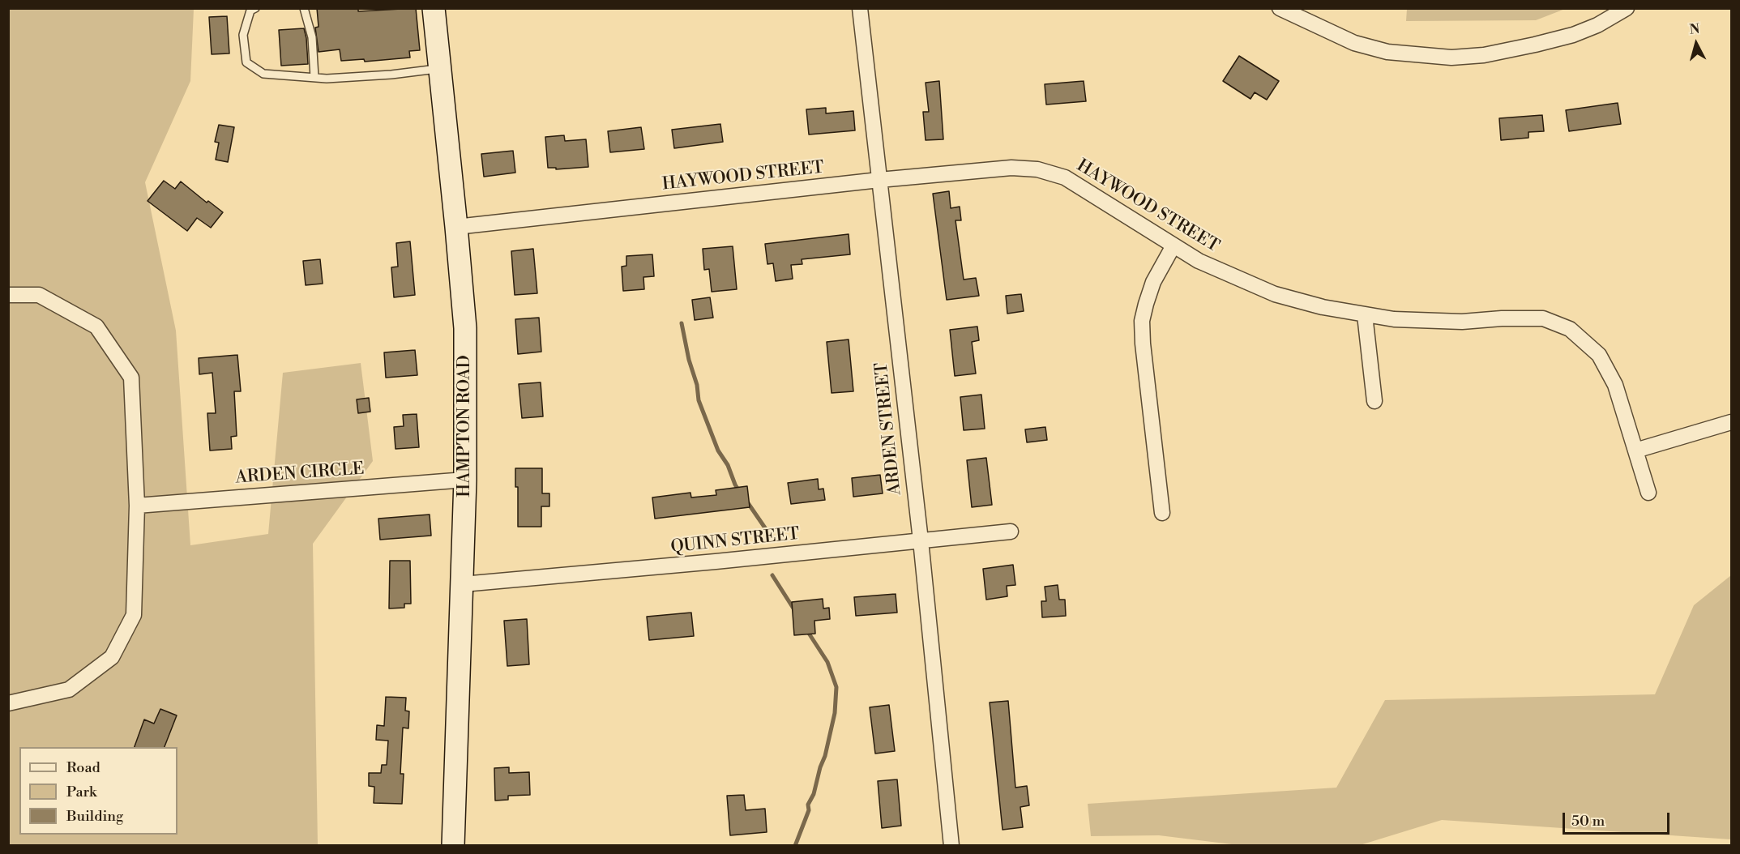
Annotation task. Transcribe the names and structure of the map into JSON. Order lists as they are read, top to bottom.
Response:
{
  "streets": {
    "main road": ["HAMPTON ROAD"],
    "street": [
      "HAYWOOD STREET",
      "ARDEN STREET",
      "ARDEN CIRCLE",
      "QUINN STREET"
    ]
  },
  "crossings": [
    ["HAYWOOD STREET", "HAMPTON ROAD"],
    ["HAYWOOD STREET", "ARDEN STREET"],
    ["HAMPTON ROAD", "ARDEN CIRCLE"],
    ["HAMPTON ROAD", "QUINN STREET"],
    ["ARDEN STREET", "QUINN STREET"]
  ],
  "legend": ["Road", "Park", "Building"],
  "scale_bar": "50 m",
  "north": "top"
}
